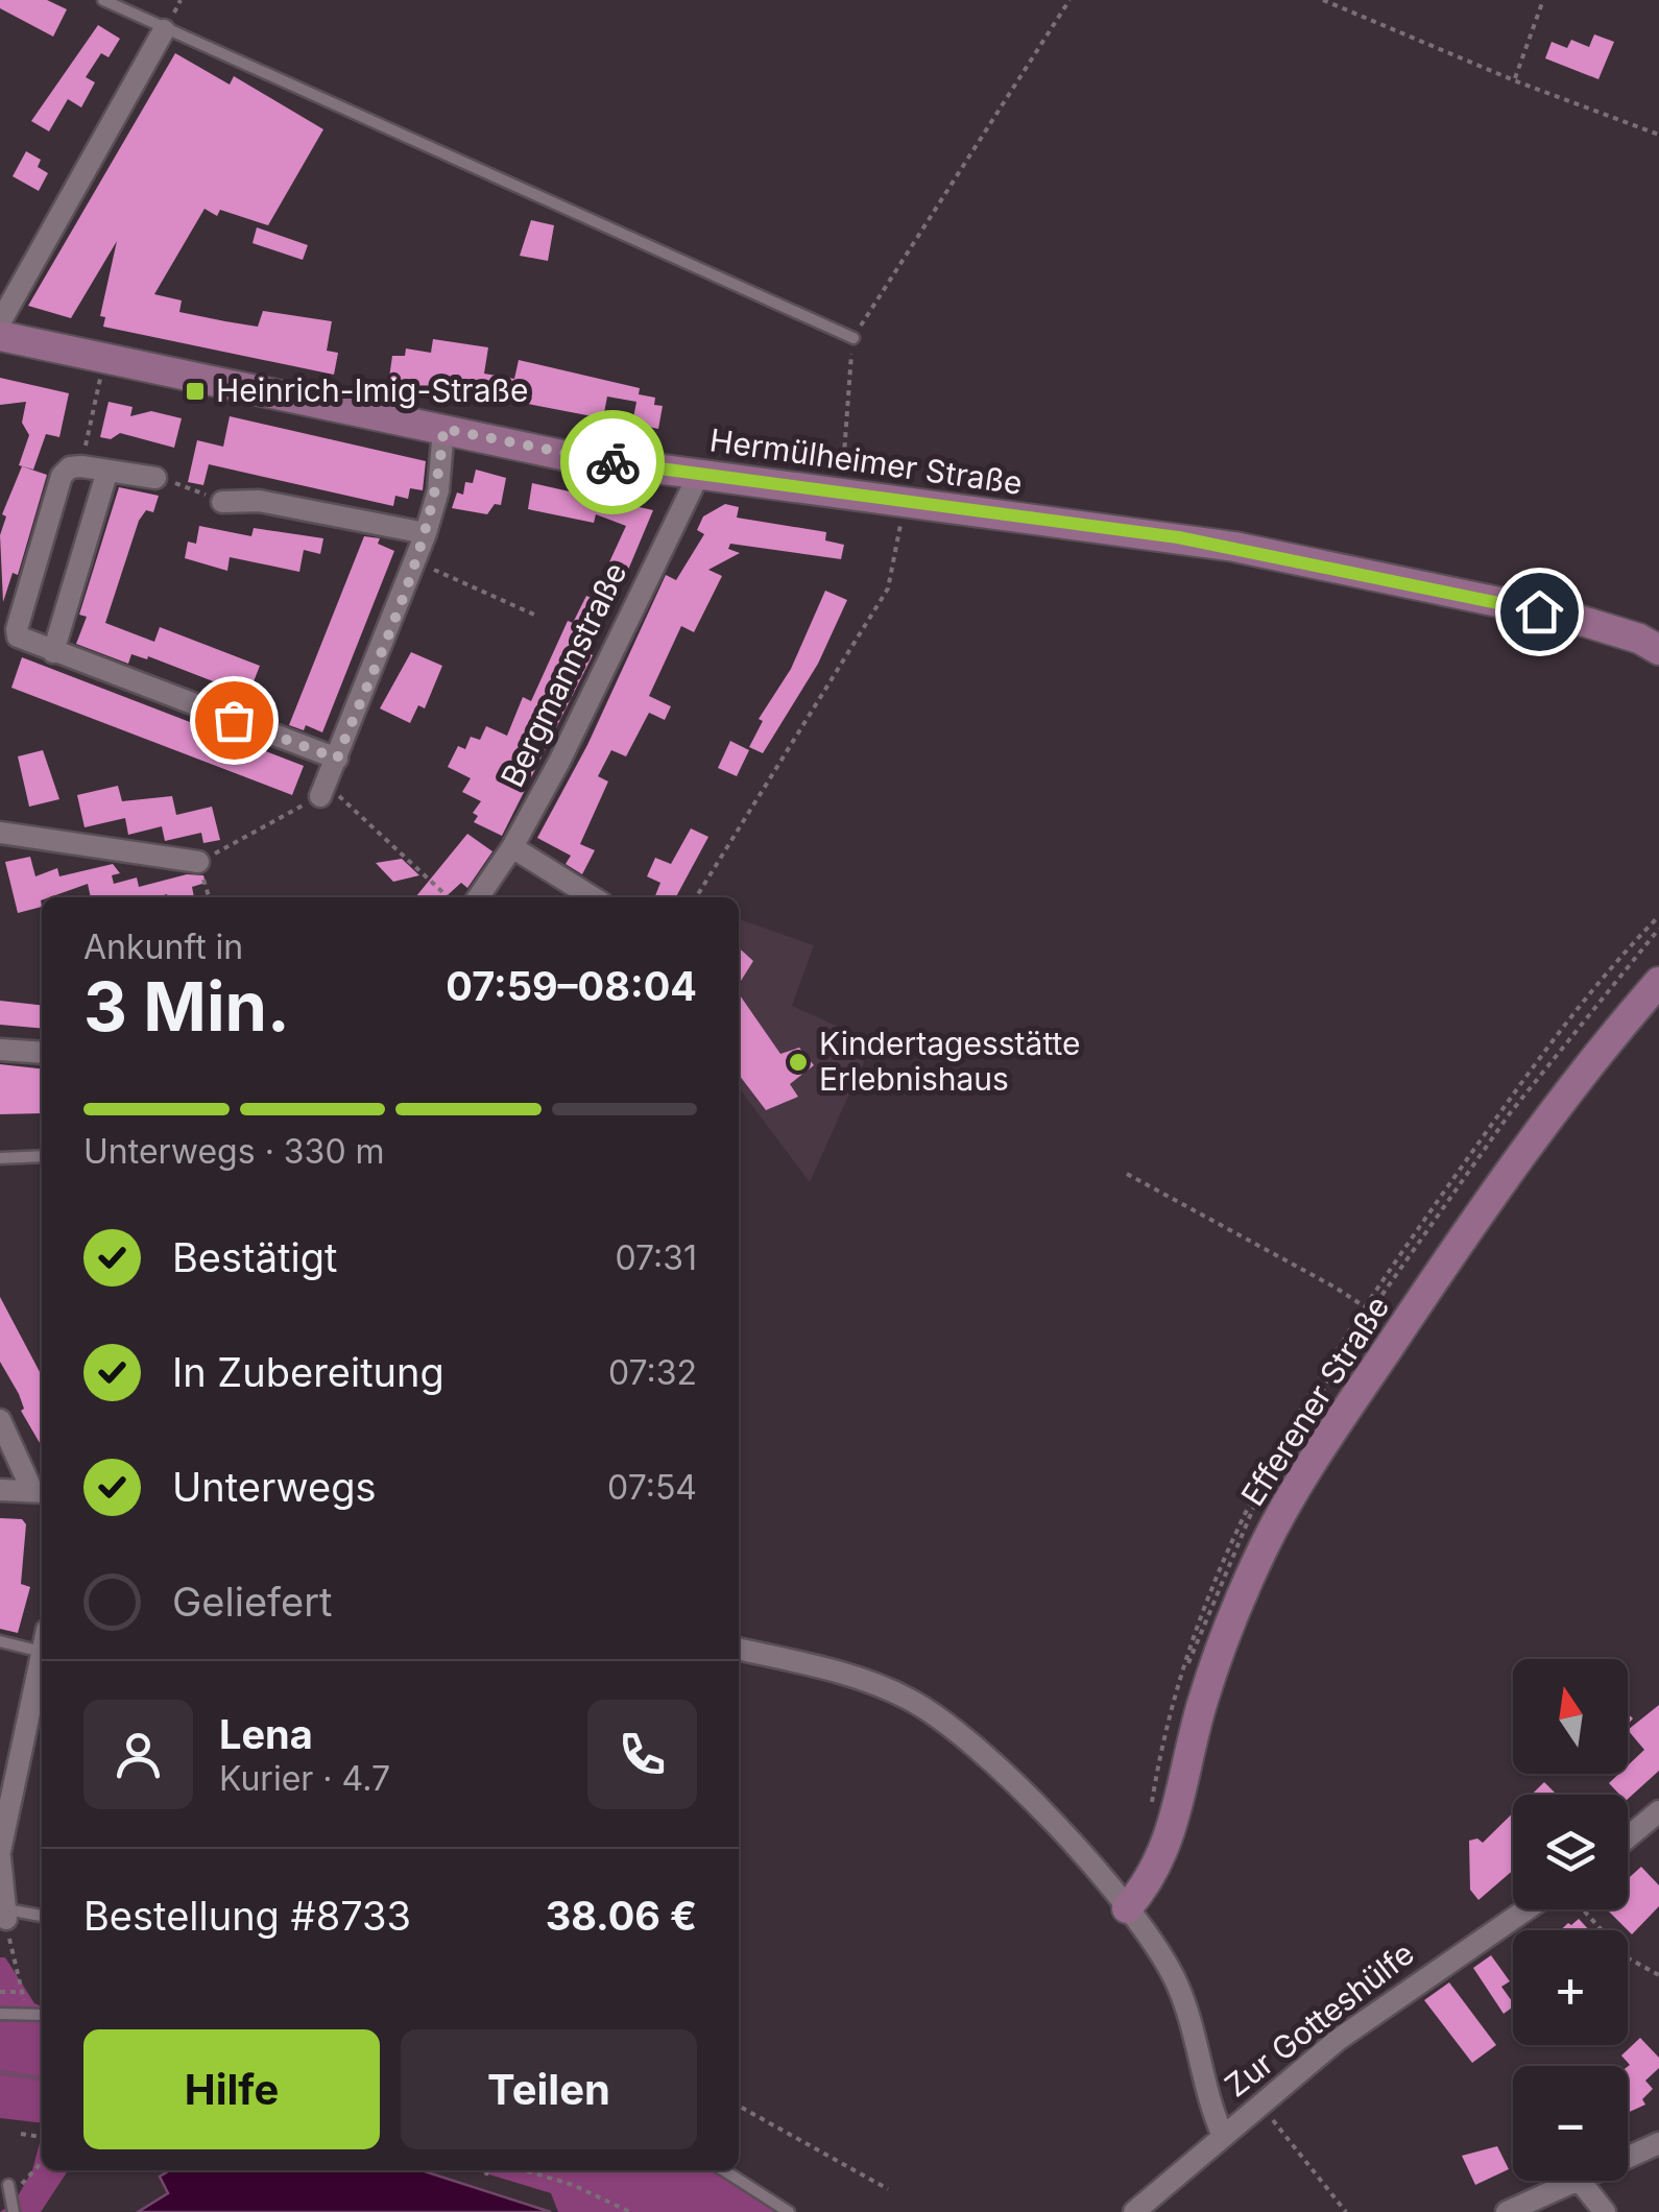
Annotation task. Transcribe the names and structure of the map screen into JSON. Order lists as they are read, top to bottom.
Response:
{
  "streets": {
    "street": [
      "Hermülheimer Straße",
      "Bergmannstraße",
      "Efferener Straße",
      "Zur Gotteshülfe"
    ]
  },
  "crossings": [
    ["Hermülheimer Straße", "Bergmannstraße"]
  ],
  "places": {
    "transit": ["Heinrich-Imig-Straße"],
    "other": ["Kindertagesstätte Erlebnishaus"]
  },
  "north": "top",
  "page": {
    "heading": ["3 Min.", "Ankunft in", "07:59–08:04"],
    "panel": [
      "Lena",
      "Kurier · 4.7",
      "Bestellung #8733",
      "38.06 €"
    ],
    "bar": "Unterwegs · 330 m",
    "list": [
      ["Bestätigt", "07:31"],
      ["In Zubereitung", "07:32"],
      ["Unterwegs", "07:54"],
      "Geliefert"
    ],
    "map_buttons": ["+", "−"],
    "buttons": ["Hilfe", "Teilen"]
  }
}
